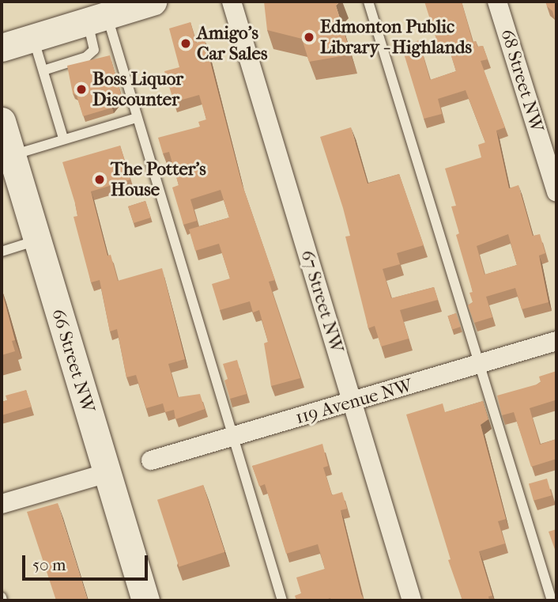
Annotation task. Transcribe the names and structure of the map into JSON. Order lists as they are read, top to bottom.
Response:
{
  "streets": {
    "main road": ["66 Street NW"],
    "street": ["68 Street NW", "67 Street NW", "119 Avenue NW"]
  },
  "crossings": [
    ["67 Street NW", "119 Avenue NW"]
  ],
  "places": [
    "Edmonton Public Library - Highlands",
    "Amigo's Car Sales",
    "Boss Liquor Discounter",
    "The Potter's House"
  ],
  "scale_bar": "50 m"
}
